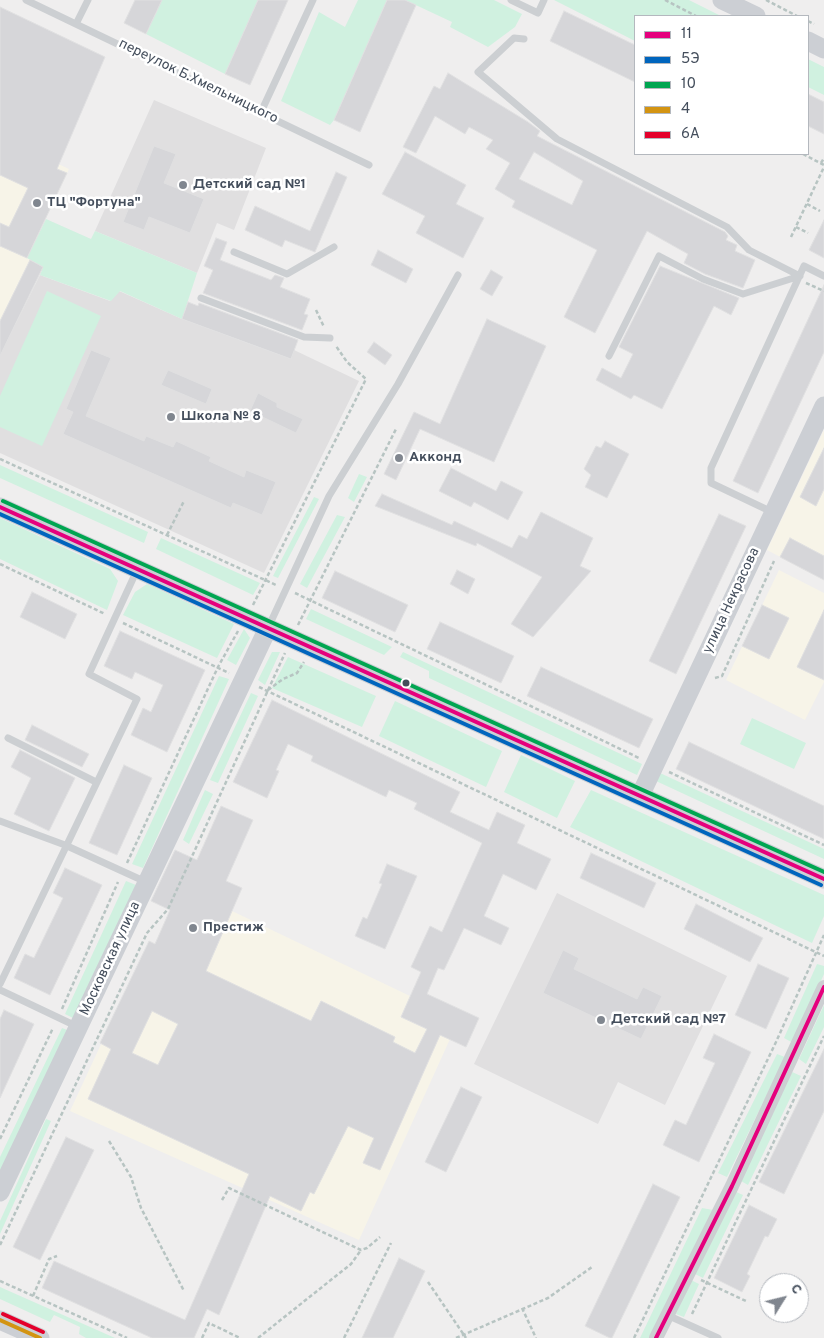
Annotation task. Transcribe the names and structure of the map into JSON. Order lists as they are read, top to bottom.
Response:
{
  "streets": {
    "street": ["улица Некрасова", "Московская улица"],
    "lane": ["переулок Б.Хмельницкого"]
  },
  "places": [
    "Детский сад №1",
    "ТЦ \"Фортуна\"",
    "Школа № 8",
    "Акконд",
    "Престиж",
    "Детский сад №7"
  ],
  "lines": [
    "transit line 10",
    "transit line 11",
    "transit line 5Э",
    "transit line 6А",
    "transit line 4"
  ],
  "legend": [
    "11",
    "5Э",
    "10",
    "4",
    "6А"
  ],
  "north": "top right"
}
